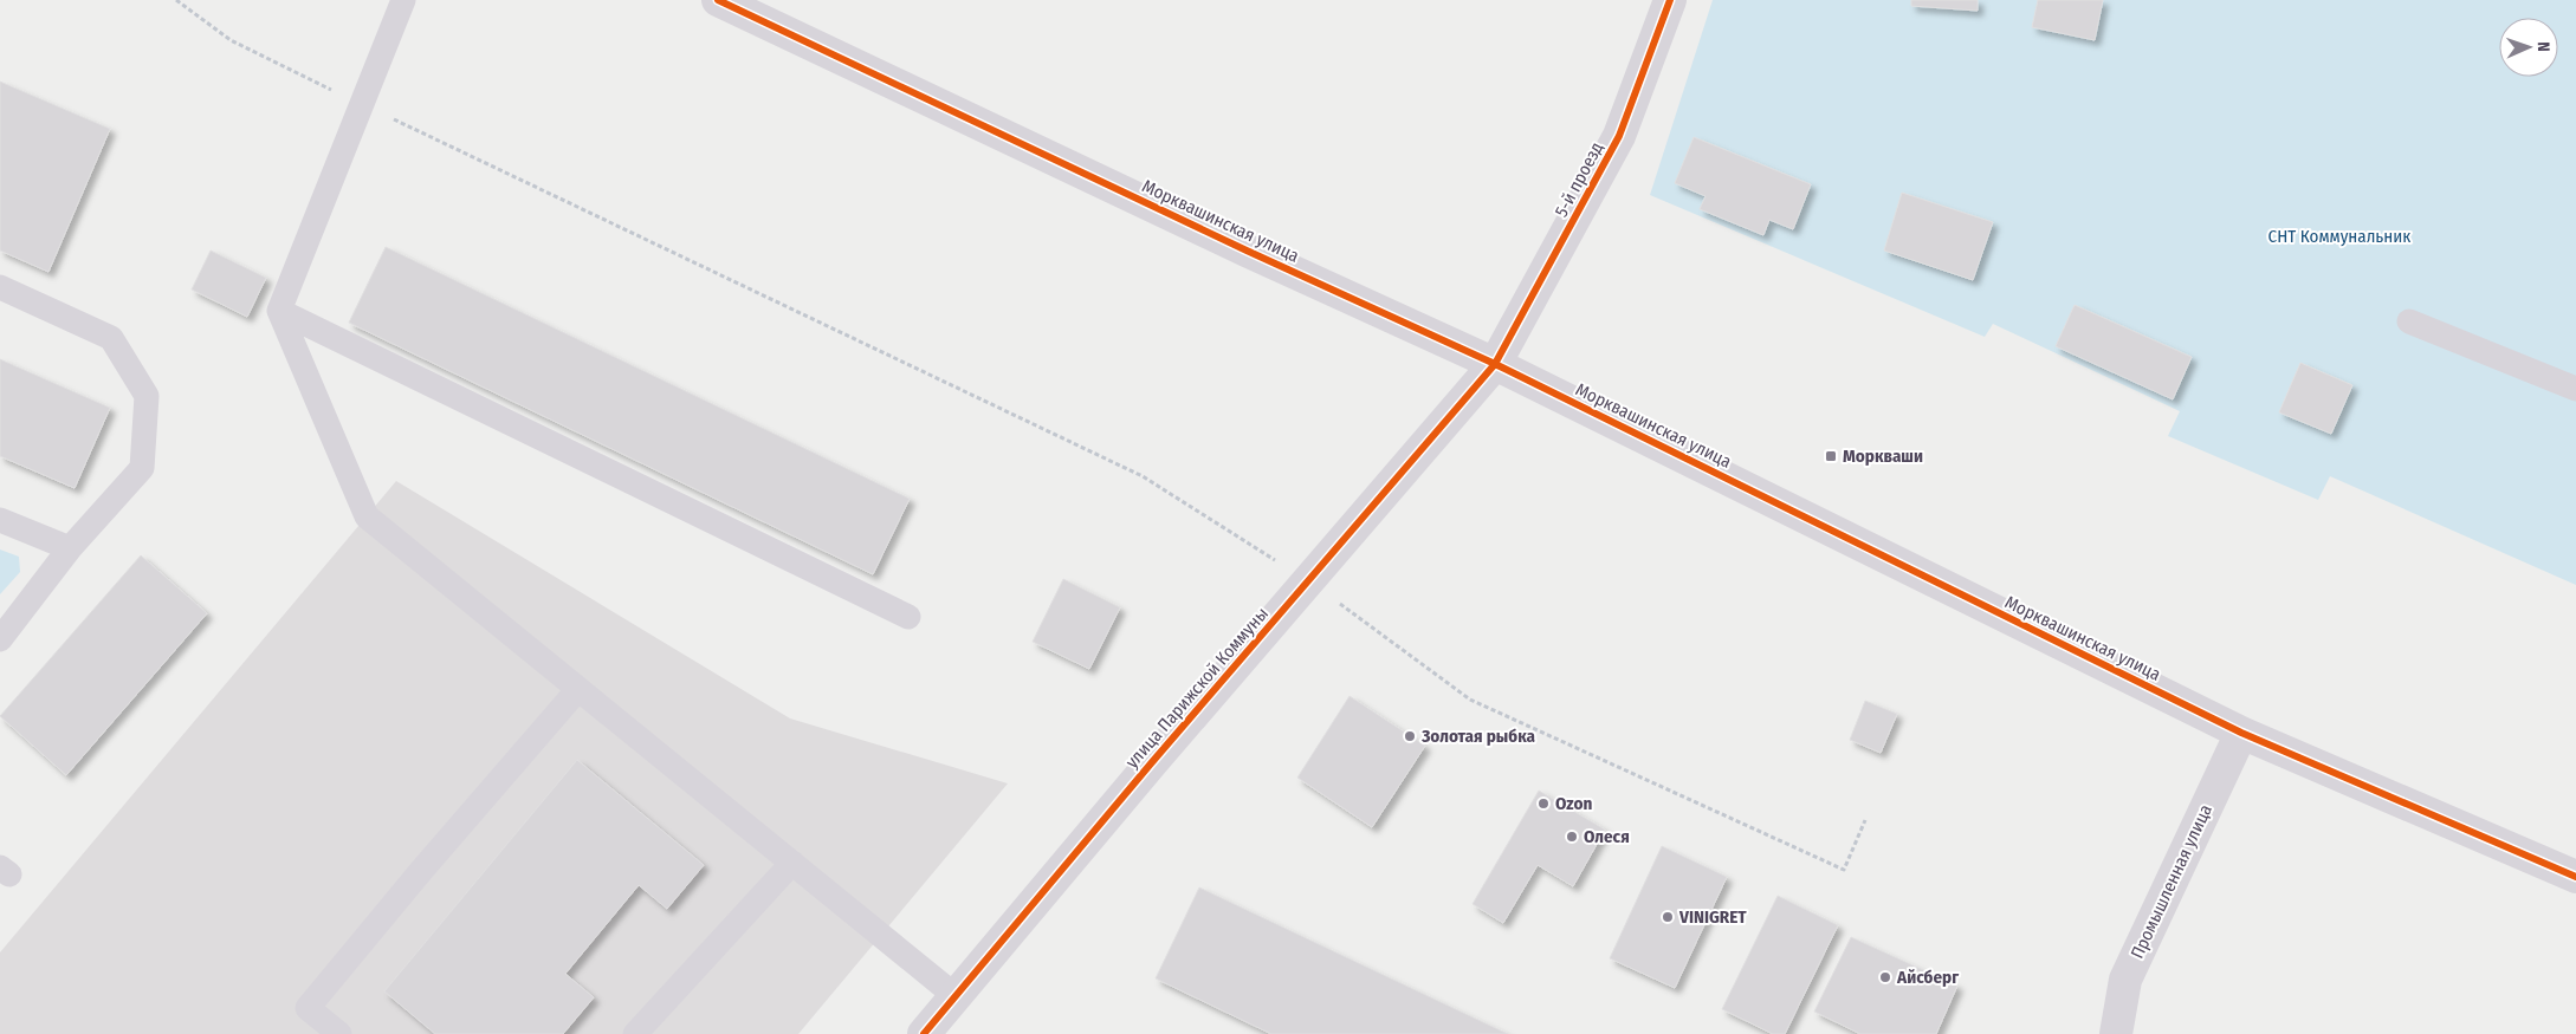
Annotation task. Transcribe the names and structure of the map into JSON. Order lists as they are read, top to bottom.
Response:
{
  "streets": {
    "street": [
      "5-й проезд",
      "Морквашинская улица",
      "улица Парижской Коммуны",
      "Промышленная улица"
    ]
  },
  "crossings": [
    ["5-й проезд", "Морквашинская улица"],
    ["5-й проезд", "улица Парижской Коммуны"],
    ["Морквашинская улица", "улица Парижской Коммуны"],
    ["Морквашинская улица", "Промышленная улица"]
  ],
  "parks": ["СНТ Коммунальник"],
  "places": {
    "transit": ["Моркваши"],
    "other": [
      "Золотая рыбка",
      "Ozon",
      "Олеся",
      "VINIGRET",
      "Айсберг"
    ]
  },
  "north": "right"
}
